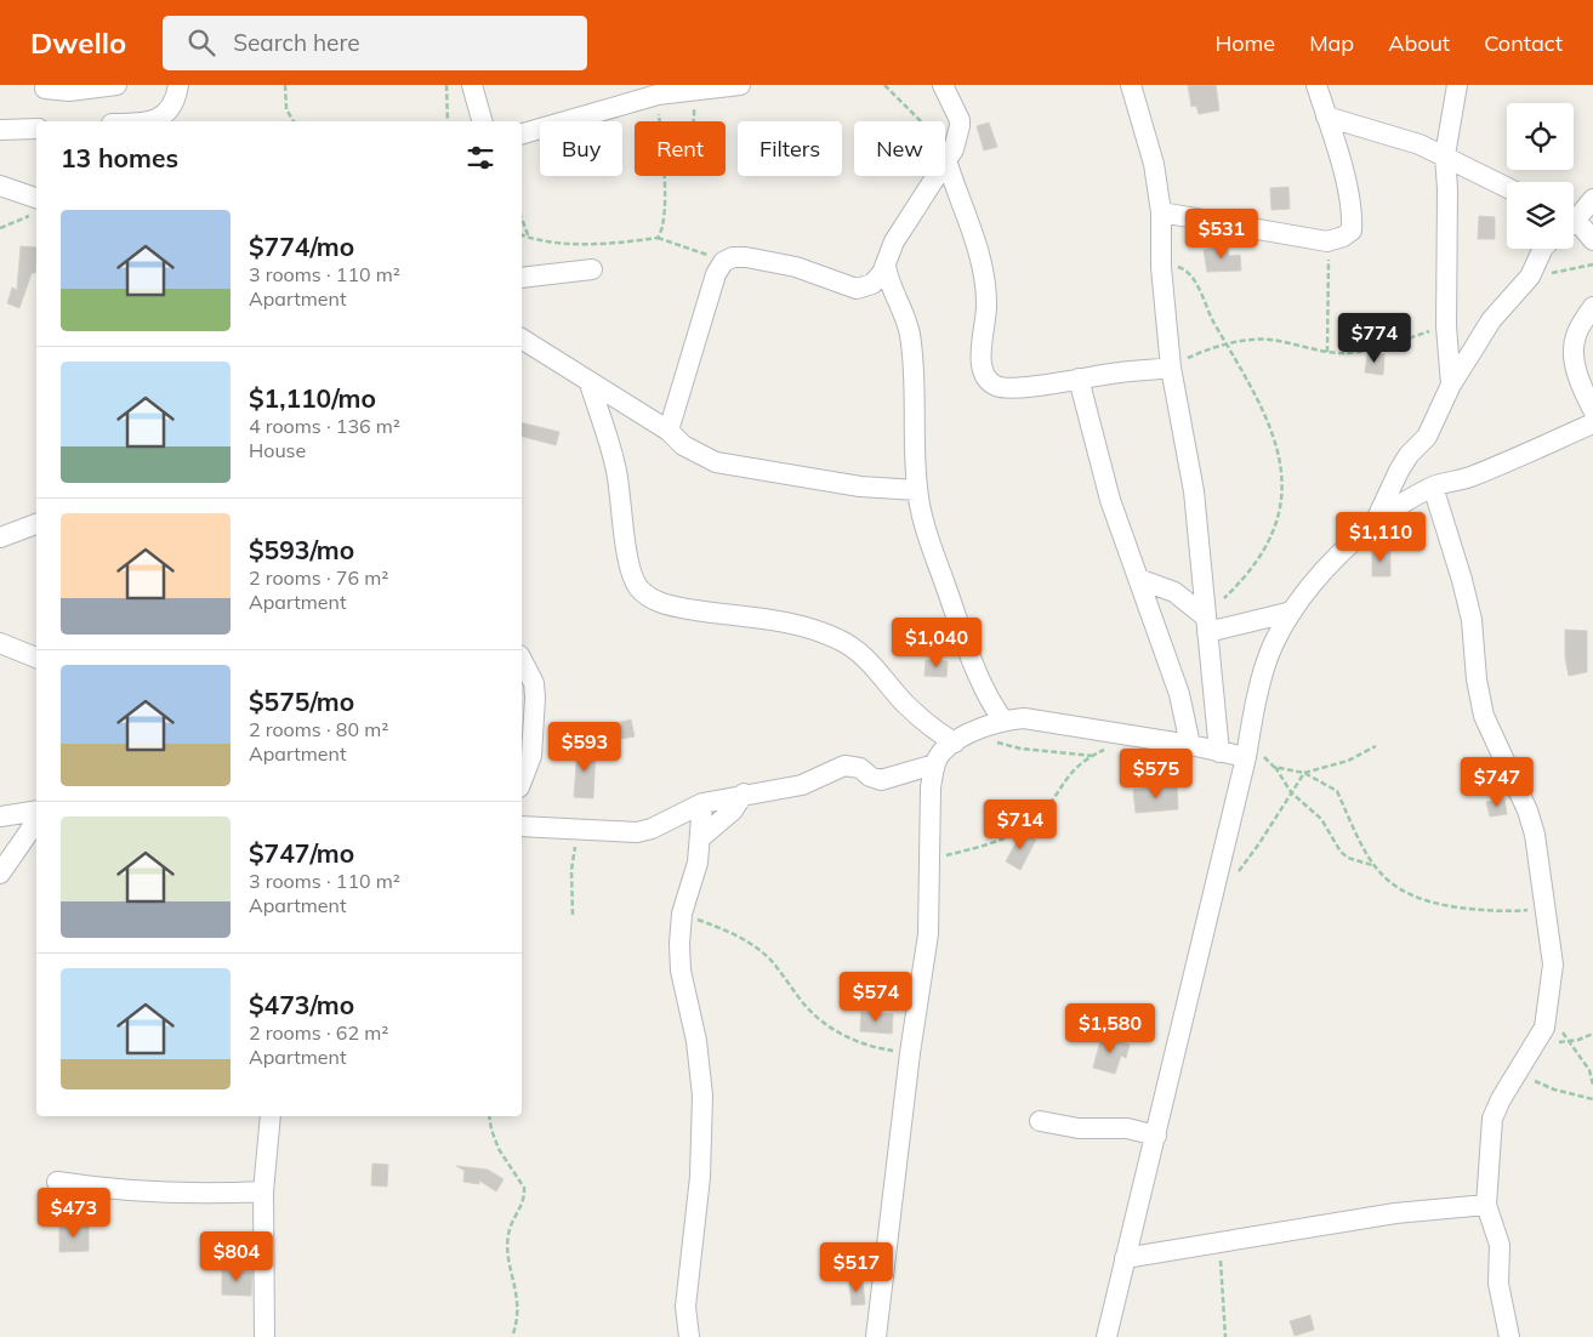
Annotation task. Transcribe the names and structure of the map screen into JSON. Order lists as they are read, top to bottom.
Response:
{
  "page": {
    "header": "Dwello",
    "search": "Search here",
    "nav": [
      "Home",
      "Map",
      "About",
      "Contact"
    ],
    "chip": [
      "Buy",
      "Rent",
      "Filters",
      "New"
    ],
    "heading": "13 homes",
    "list": [
      {
        "name": "$774/mo",
        "note": "3 rooms · 110 m² · Apartment"
      },
      {
        "name": "$1,110/mo",
        "note": "4 rooms · 136 m² · House"
      },
      {
        "name": "$593/mo",
        "note": "2 rooms · 76 m² · Apartment"
      },
      {
        "name": "$575/mo",
        "note": "2 rooms · 80 m² · Apartment"
      },
      {
        "name": "$747/mo",
        "note": "3 rooms · 110 m² · Apartment"
      },
      {
        "name": "$473/mo",
        "note": "2 rooms · 62 m² · Apartment"
      }
    ],
    "price": [
      "$531",
      "$774",
      "$1,110",
      "$1,040",
      "$593",
      "$575",
      "$747",
      "$714",
      "$574",
      "$1,580",
      "$473",
      "$804",
      "$517"
    ]
  }
}
